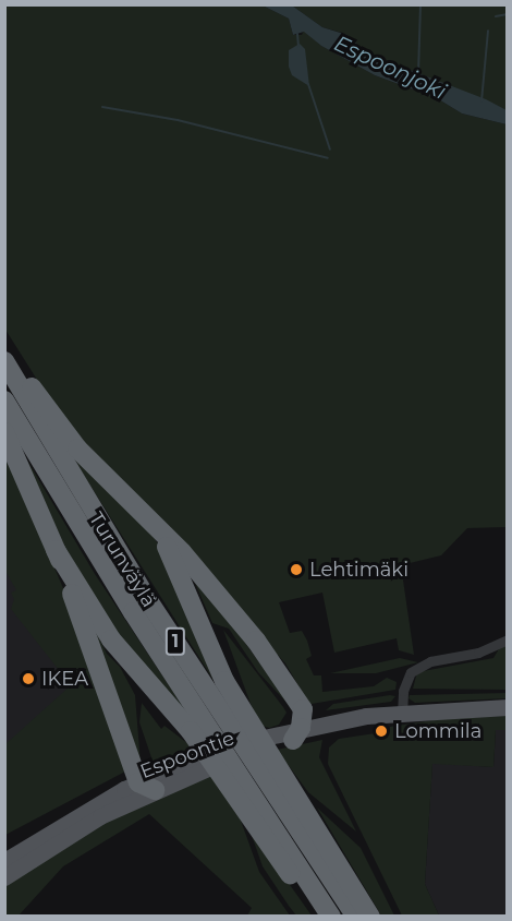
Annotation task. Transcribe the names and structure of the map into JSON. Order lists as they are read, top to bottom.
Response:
{
  "streets": {
    "highway": ["Turunväylä", "1"],
    "main road": ["Espoontie"]
  },
  "water": ["Espoonjoki"],
  "places": ["Lehtimäki", "IKEA", "Lommila"]
}
